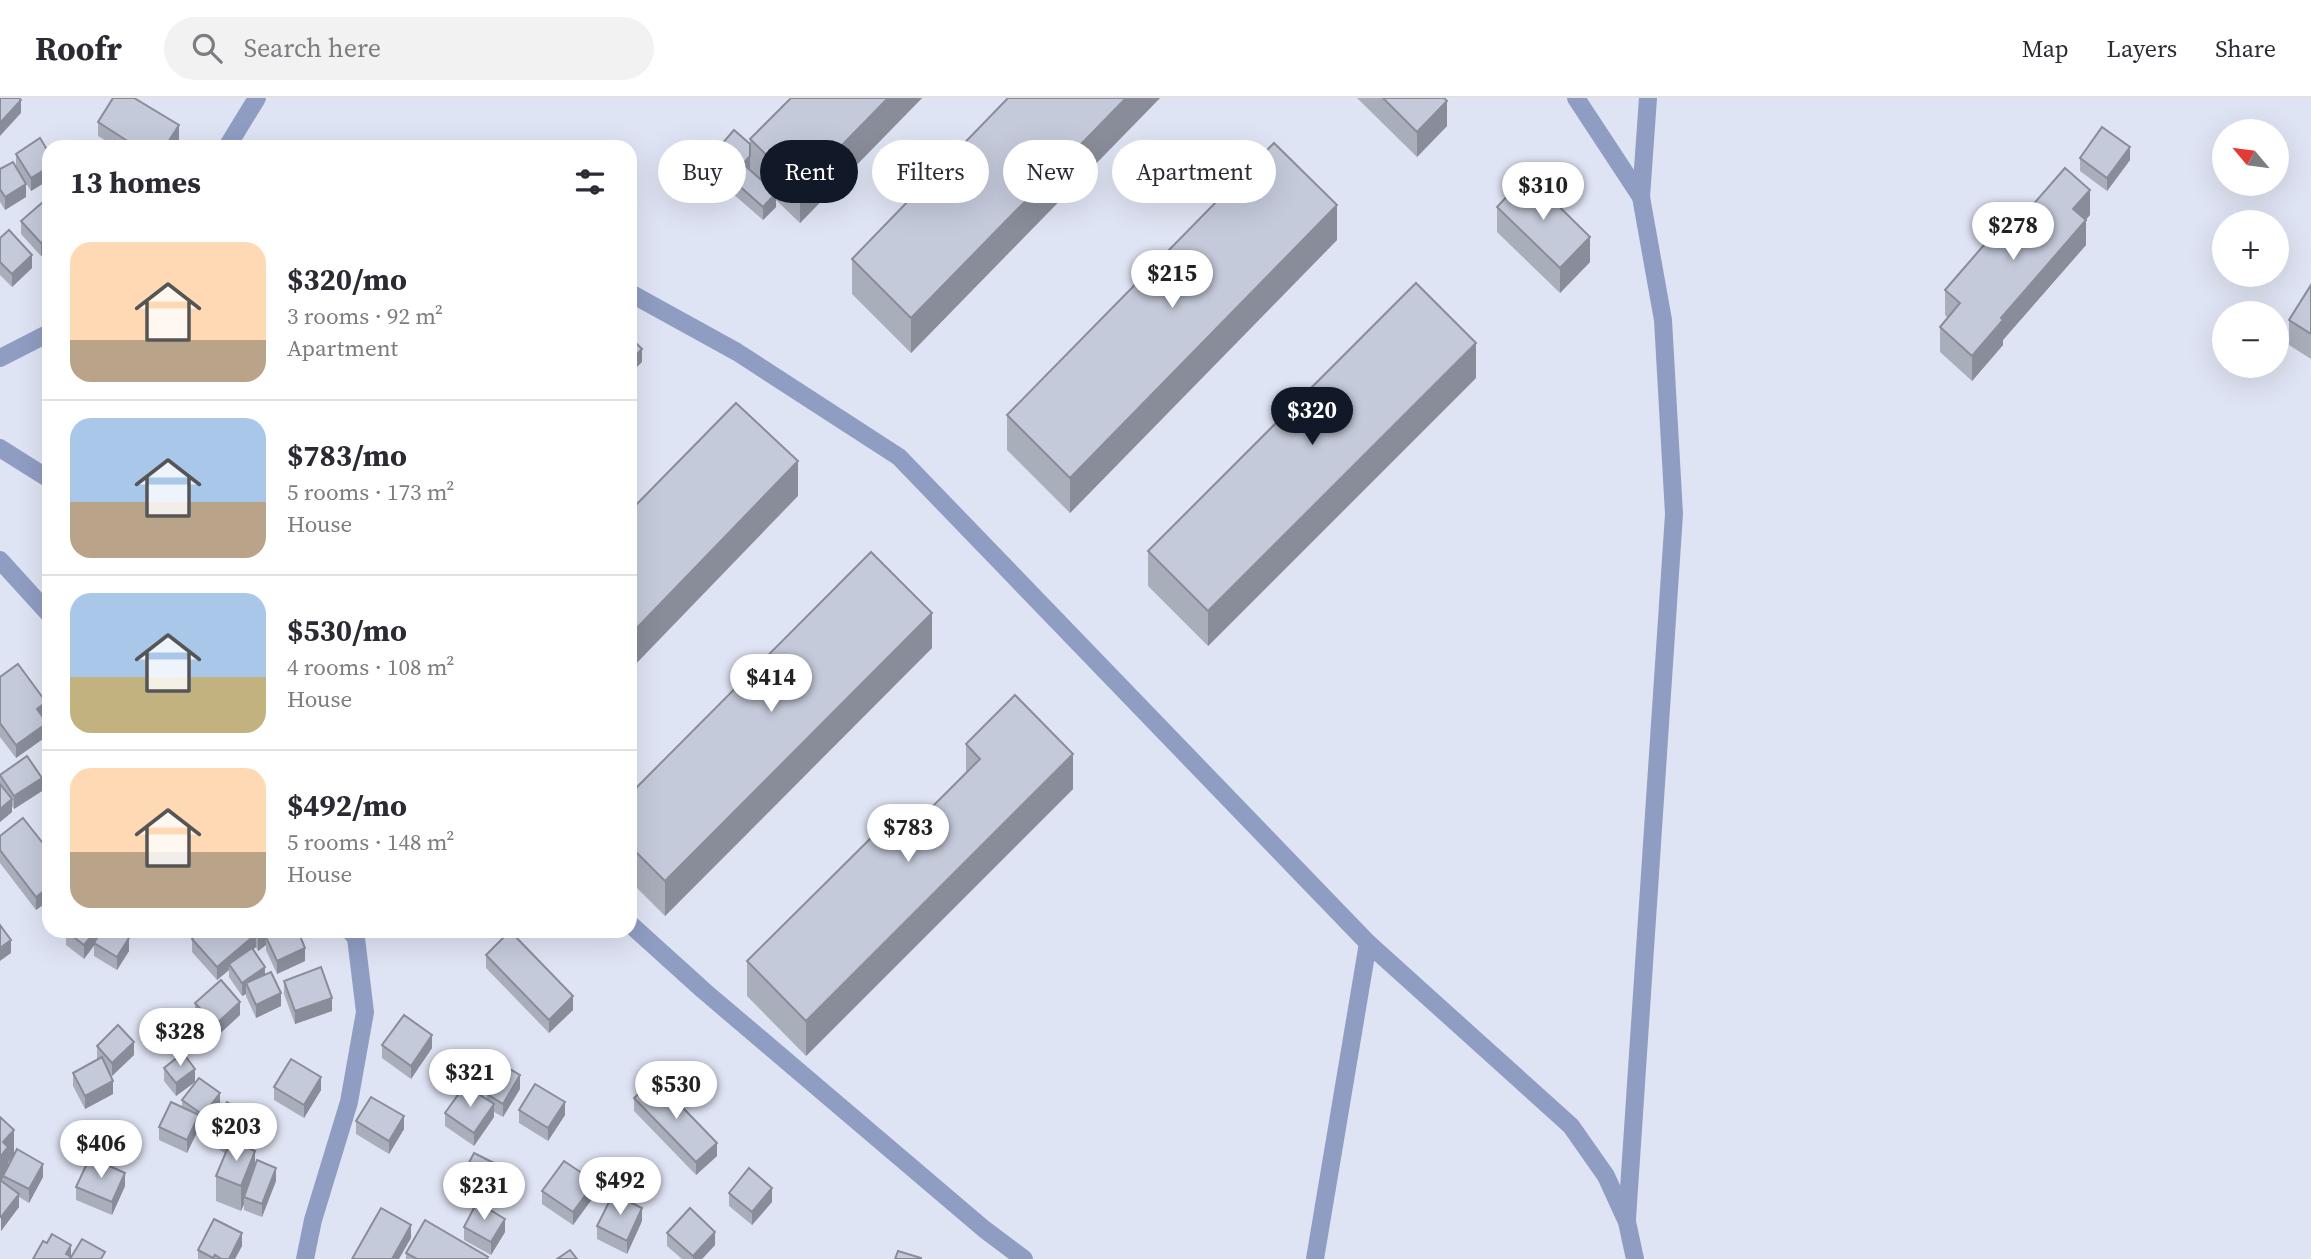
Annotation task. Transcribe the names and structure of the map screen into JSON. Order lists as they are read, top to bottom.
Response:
{
  "north": "top left",
  "page": {
    "header": "Roofr",
    "search": "Search here",
    "nav": ["Map", "Layers", "Share"],
    "map_buttons": ["+", "−"],
    "chip": [
      "Buy",
      "Rent",
      "Filters",
      "New",
      "Apartment"
    ],
    "heading": "13 homes",
    "price": [
      "$310",
      "$278",
      "$215",
      "$320",
      "$414",
      "$783",
      "$328",
      "$321",
      "$530",
      "$203",
      "$406",
      "$492",
      "$231"
    ],
    "list": [
      {
        "name": "$320/mo",
        "note": "3 rooms · 92 m² · Apartment"
      },
      {
        "name": "$783/mo",
        "note": "5 rooms · 173 m² · House"
      },
      {
        "name": "$530/mo",
        "note": "4 rooms · 108 m² · House"
      },
      {
        "name": "$492/mo",
        "note": "5 rooms · 148 m² · House"
      }
    ]
  }
}
